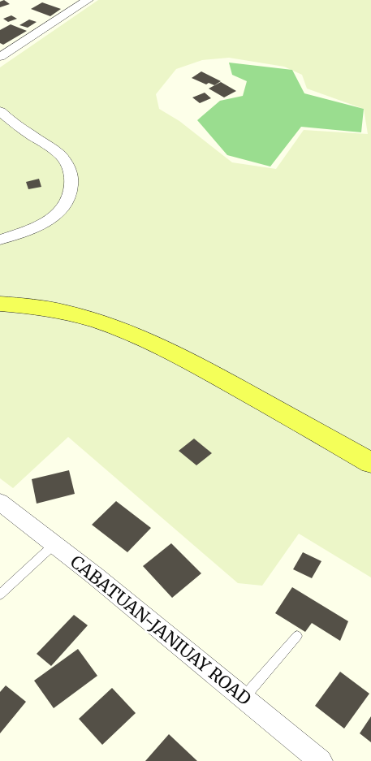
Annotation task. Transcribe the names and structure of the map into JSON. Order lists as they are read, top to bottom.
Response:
{
  "streets": {
    "street": ["CABATUAN-JANIUAY ROAD"]
  }
}
